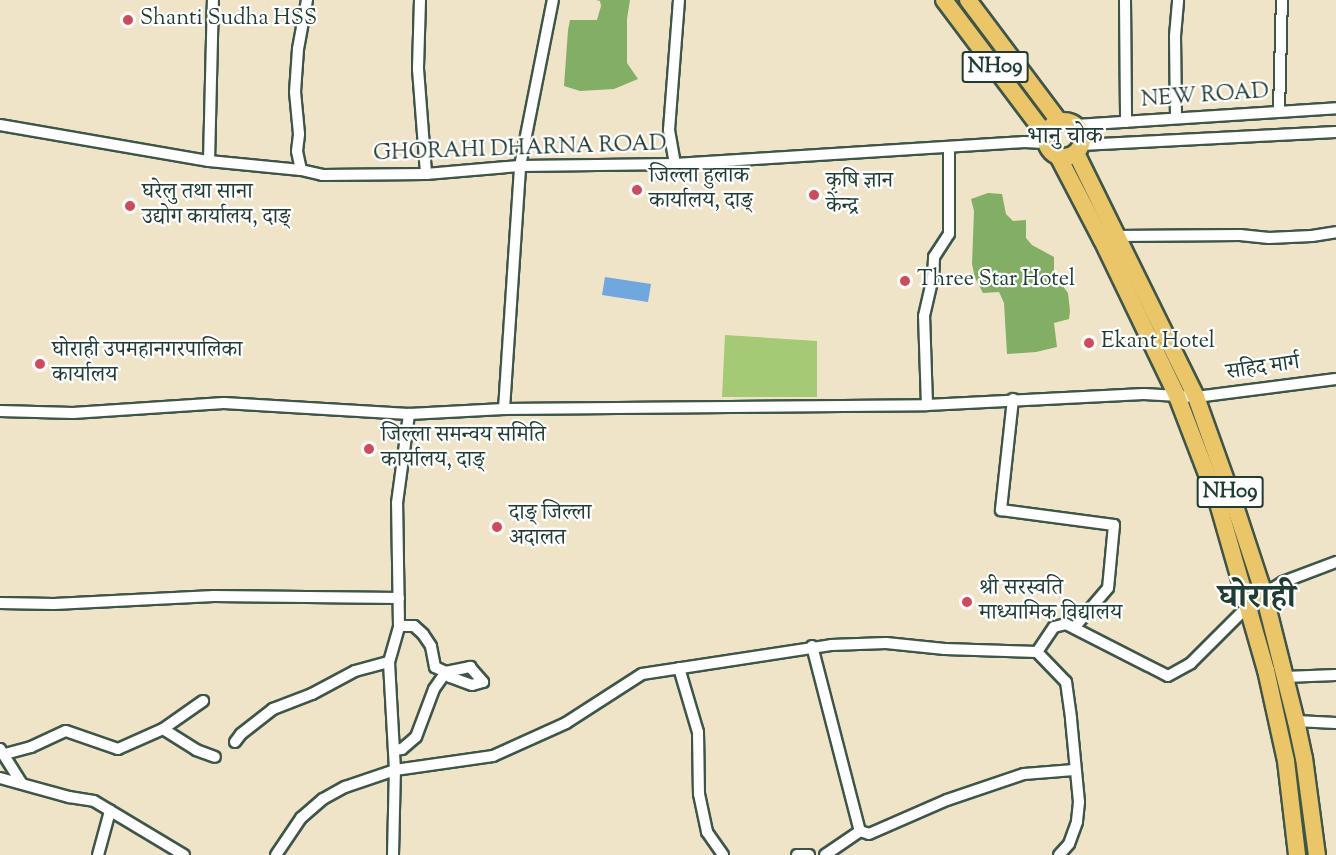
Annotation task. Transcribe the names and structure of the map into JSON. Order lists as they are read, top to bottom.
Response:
{
  "streets": {
    "main road": ["NH09"],
    "street": ["NEW ROAD", "GHORAHI DHARNA ROAD", "सहिद मार्ग"]
  },
  "crossings": [
    ["NH09", "NEW ROAD"],
    ["NH09", "GHORAHI DHARNA ROAD"],
    ["NH09", "सहिद मार्ग"],
    ["NEW ROAD", "GHORAHI DHARNA ROAD"]
  ],
  "districts": ["भानु चोक", "घोराही"],
  "places": [
    "Shanti Sudha HSS",
    "जिल्ला हुलाक कार्यालय, दाङ्",
    "कृषि ज्ञान केन्द्र",
    "घरेलु तथा साना उद्योग कार्यालय, दाङ्",
    "Three Star Hotel",
    "Ekant Hotel",
    "घोराही उपमहानगरपालिका कार्यालय",
    "जिल्ला समन्वय समिति कार्यालय, दाङ्",
    "दाङ् जिल्ला अदालत",
    "श्री सरस्वति माध्यामिक विद्यालय"
  ]
}
